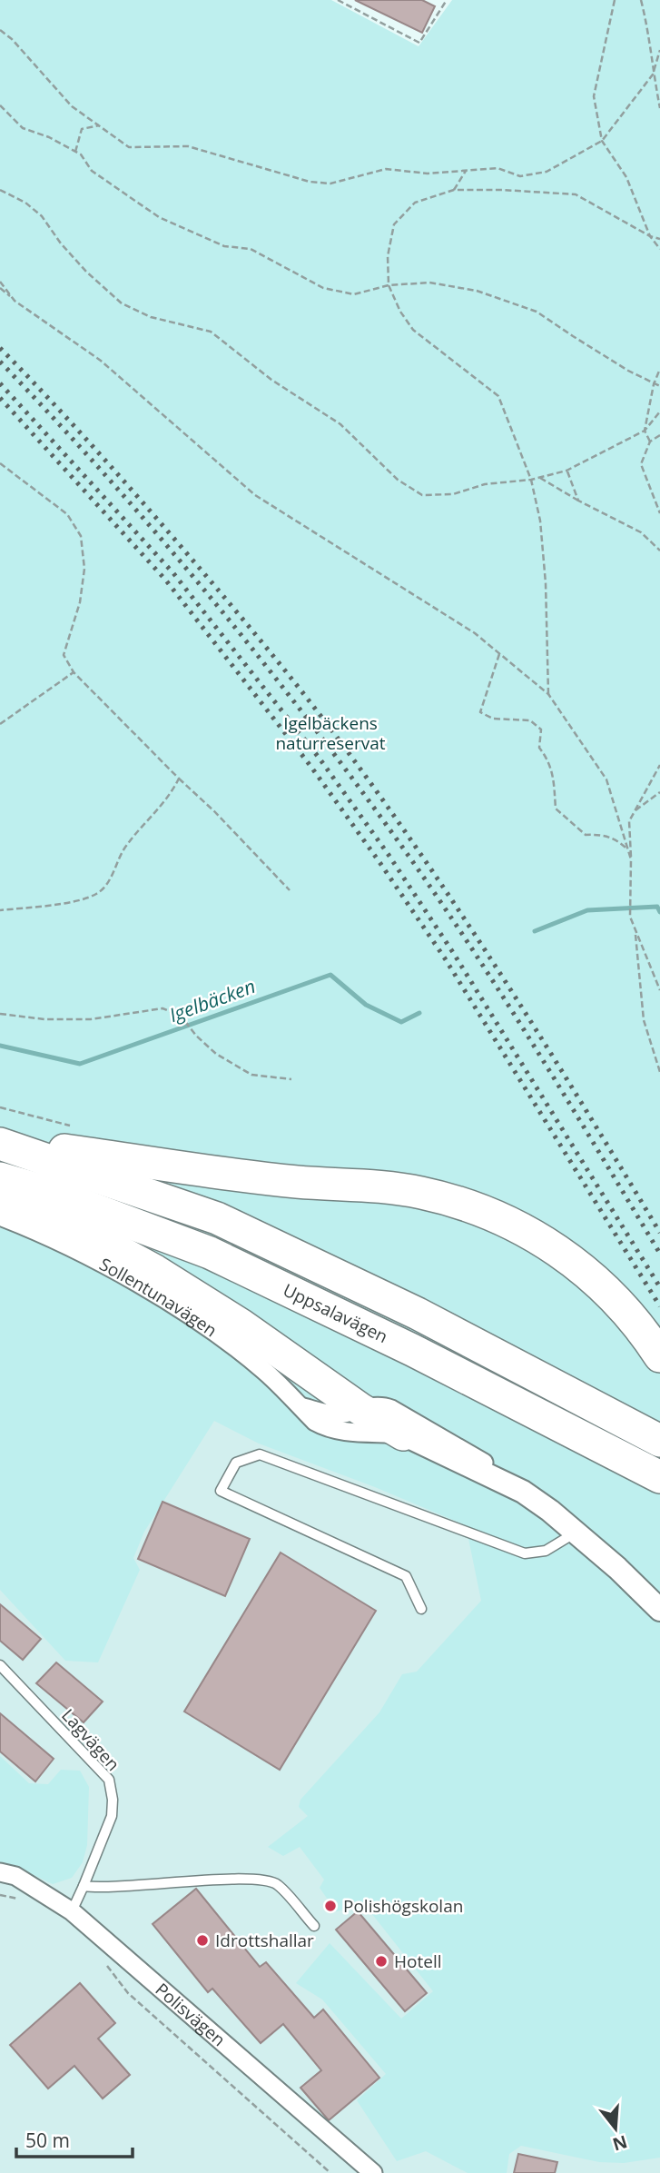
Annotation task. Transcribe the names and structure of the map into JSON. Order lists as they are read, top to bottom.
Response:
{
  "streets": {
    "highway": ["Uppsalavägen"],
    "street": ["Sollentunavägen", "Polisvägen"],
    "lane": ["Lagvägen"]
  },
  "crossings": [
    ["Lagvägen", "Polisvägen"]
  ],
  "water": ["Igelbäcken"],
  "parks": ["Igelbäckens naturreservat"],
  "places": ["Polishögskolan", "Idrottshallar", "Hotell"],
  "scale_bar": "50 m",
  "north": "bottom"
}
